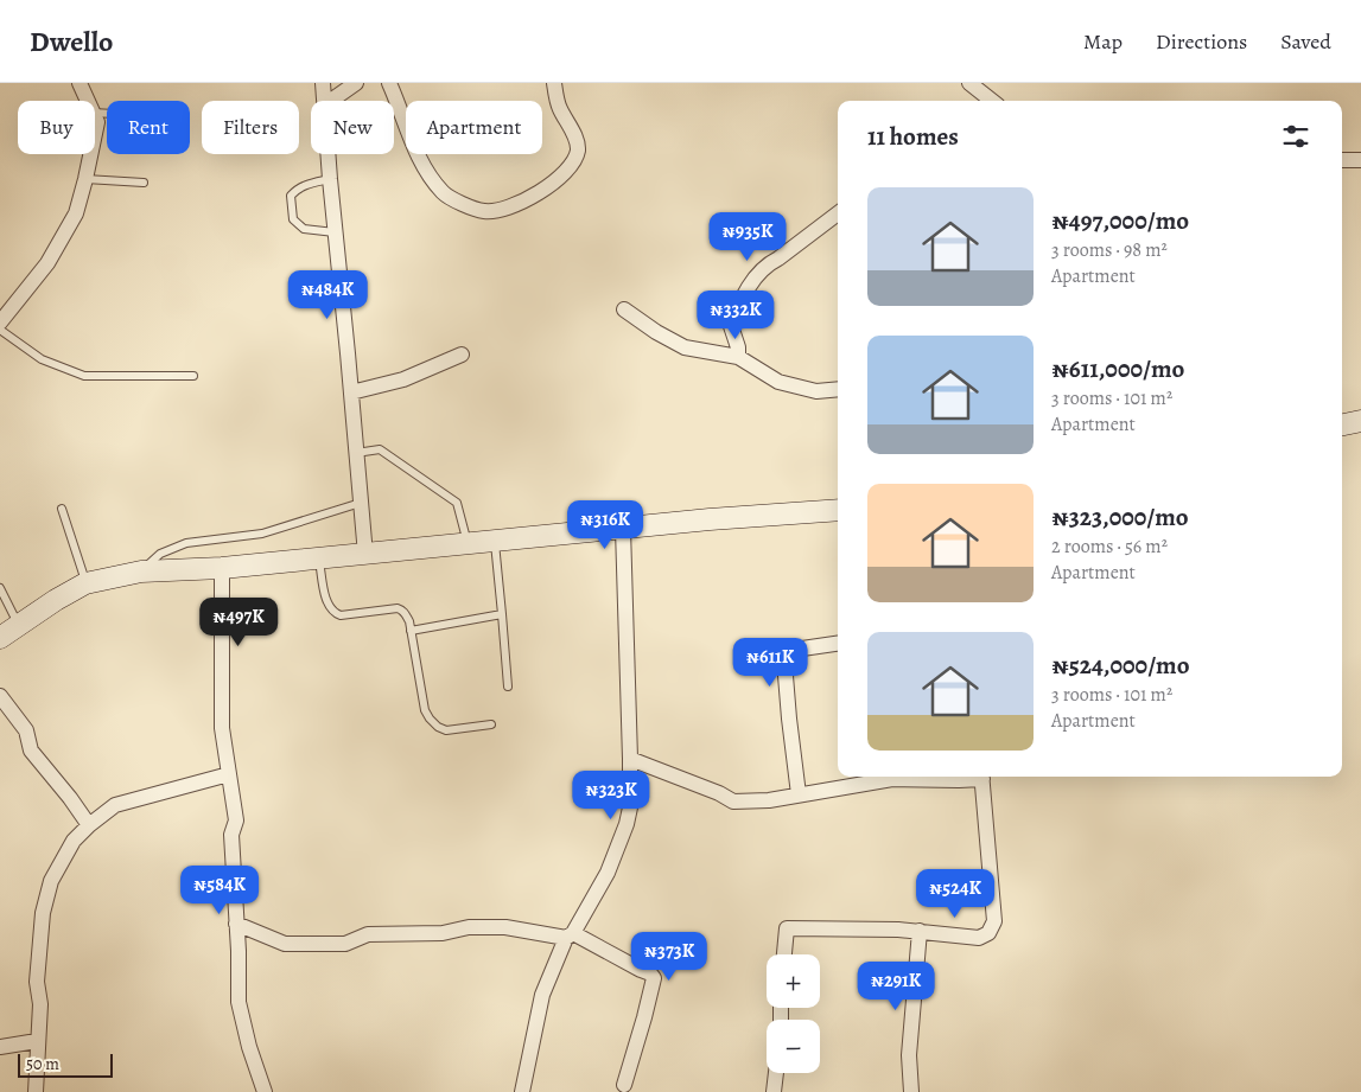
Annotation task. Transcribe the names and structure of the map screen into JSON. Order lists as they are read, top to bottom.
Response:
{
  "scale_bar": "50 m",
  "page": {
    "header": "Dwello",
    "nav": ["Map", "Directions", "Saved"],
    "chip": [
      "Buy",
      "Rent",
      "Filters",
      "New",
      "Apartment"
    ],
    "heading": "11 homes",
    "list": [
      {
        "name": "₦497,000/mo",
        "note": "3 rooms · 98 m² · Apartment"
      },
      {
        "name": "₦611,000/mo",
        "note": "3 rooms · 101 m² · Apartment"
      },
      {
        "name": "₦323,000/mo",
        "note": "2 rooms · 56 m² · Apartment"
      },
      {
        "name": "₦524,000/mo",
        "note": "3 rooms · 101 m² · Apartment"
      }
    ],
    "price": [
      "₦935K",
      "₦484K",
      "₦332K",
      "₦316K",
      "₦497K",
      "₦611K",
      "₦323K",
      "₦584K",
      "₦524K",
      "₦373K",
      "₦291K"
    ],
    "map_buttons": ["+", "−"],
    "scale": "50 m"
  }
}
